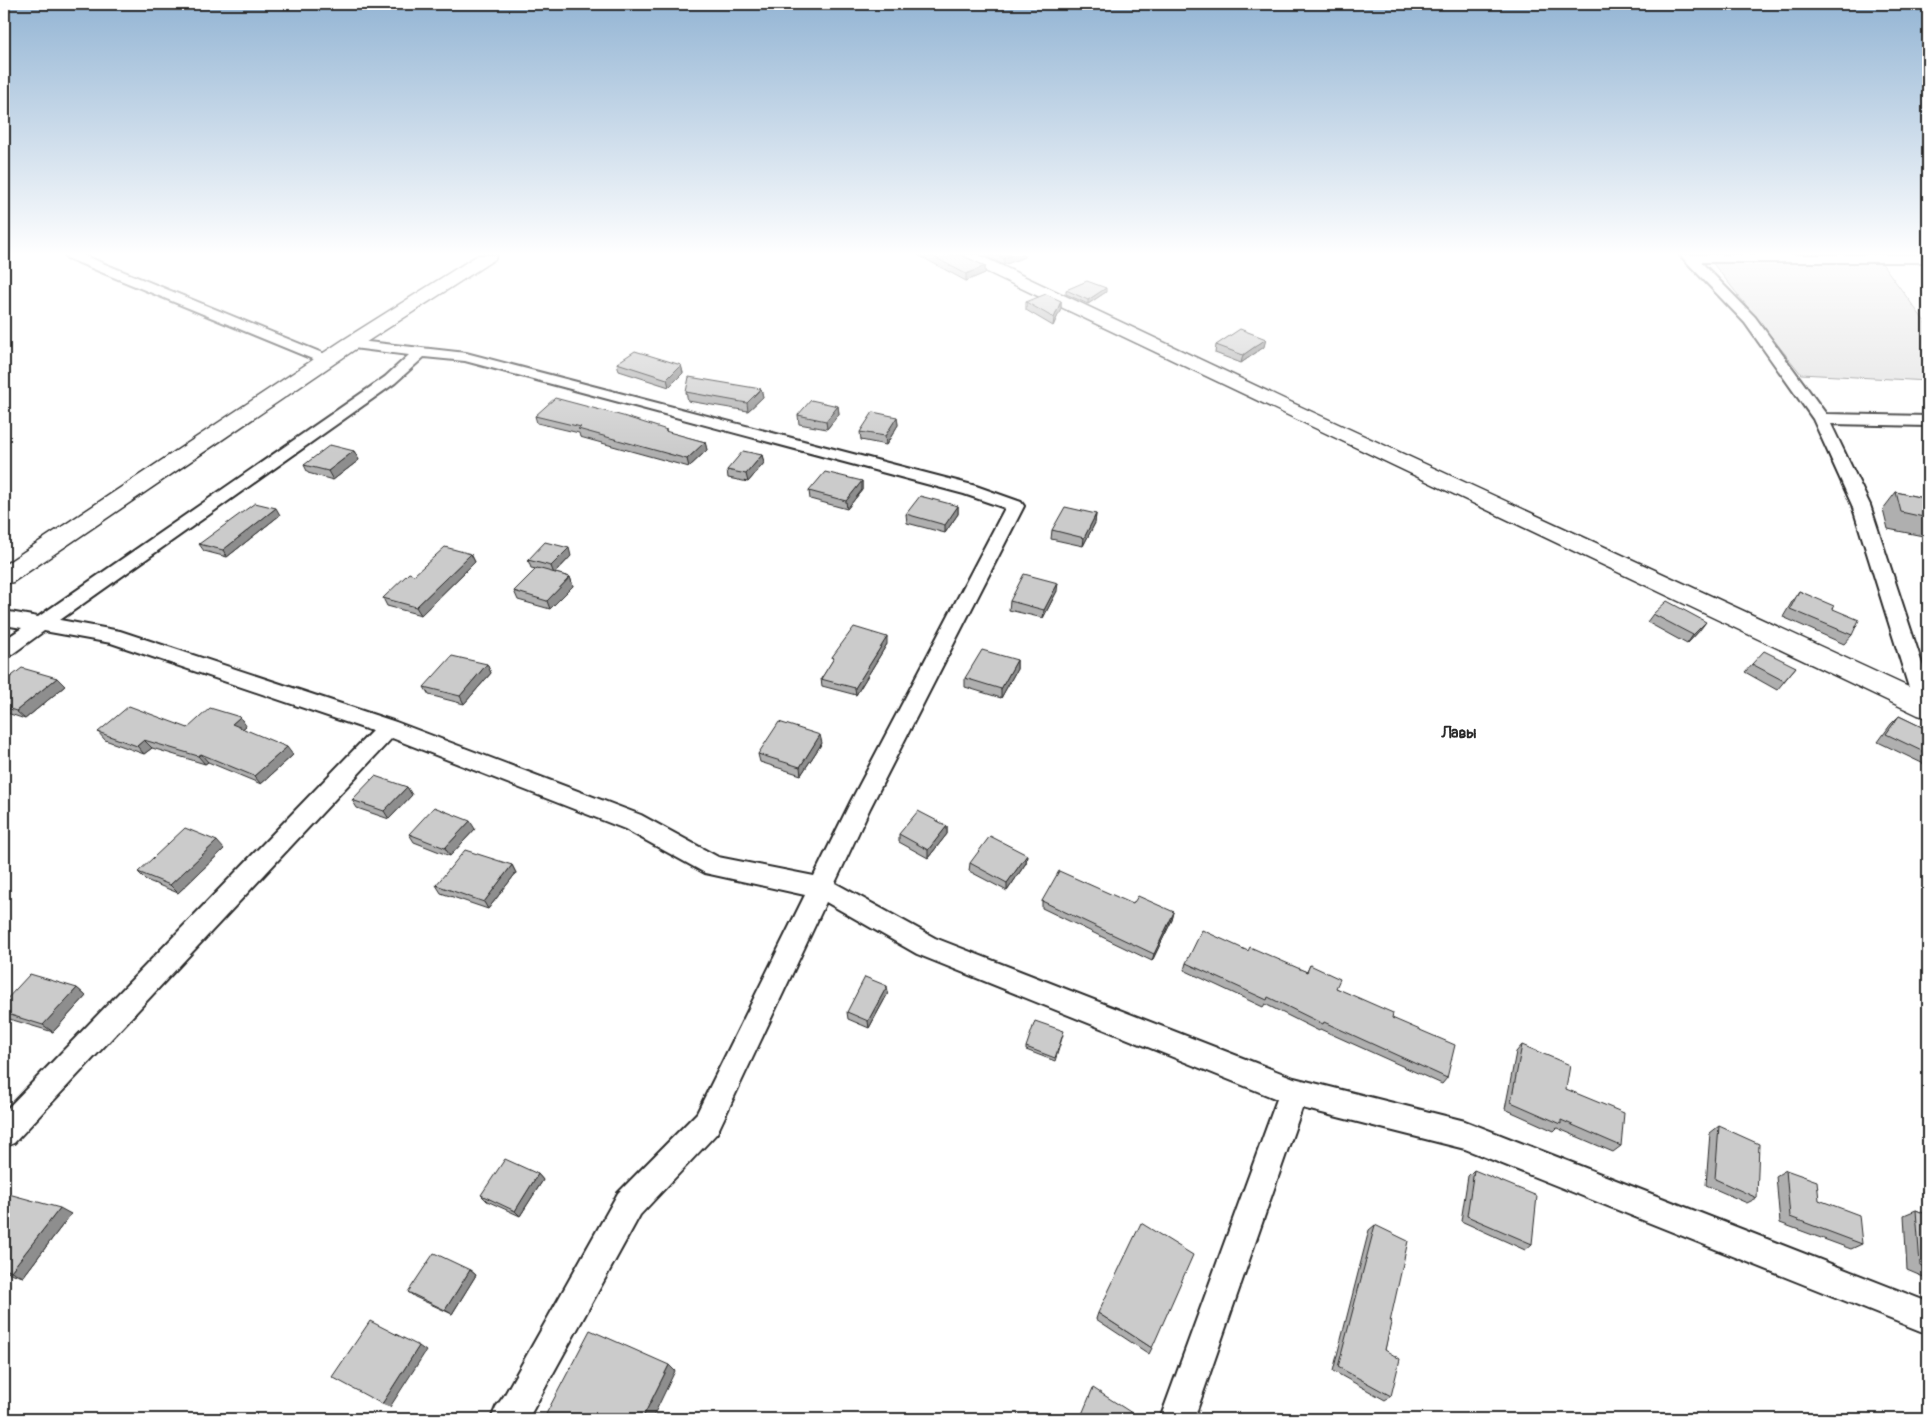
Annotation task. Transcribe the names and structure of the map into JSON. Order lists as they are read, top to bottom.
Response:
{
  "districts": ["Лавы"]
}
